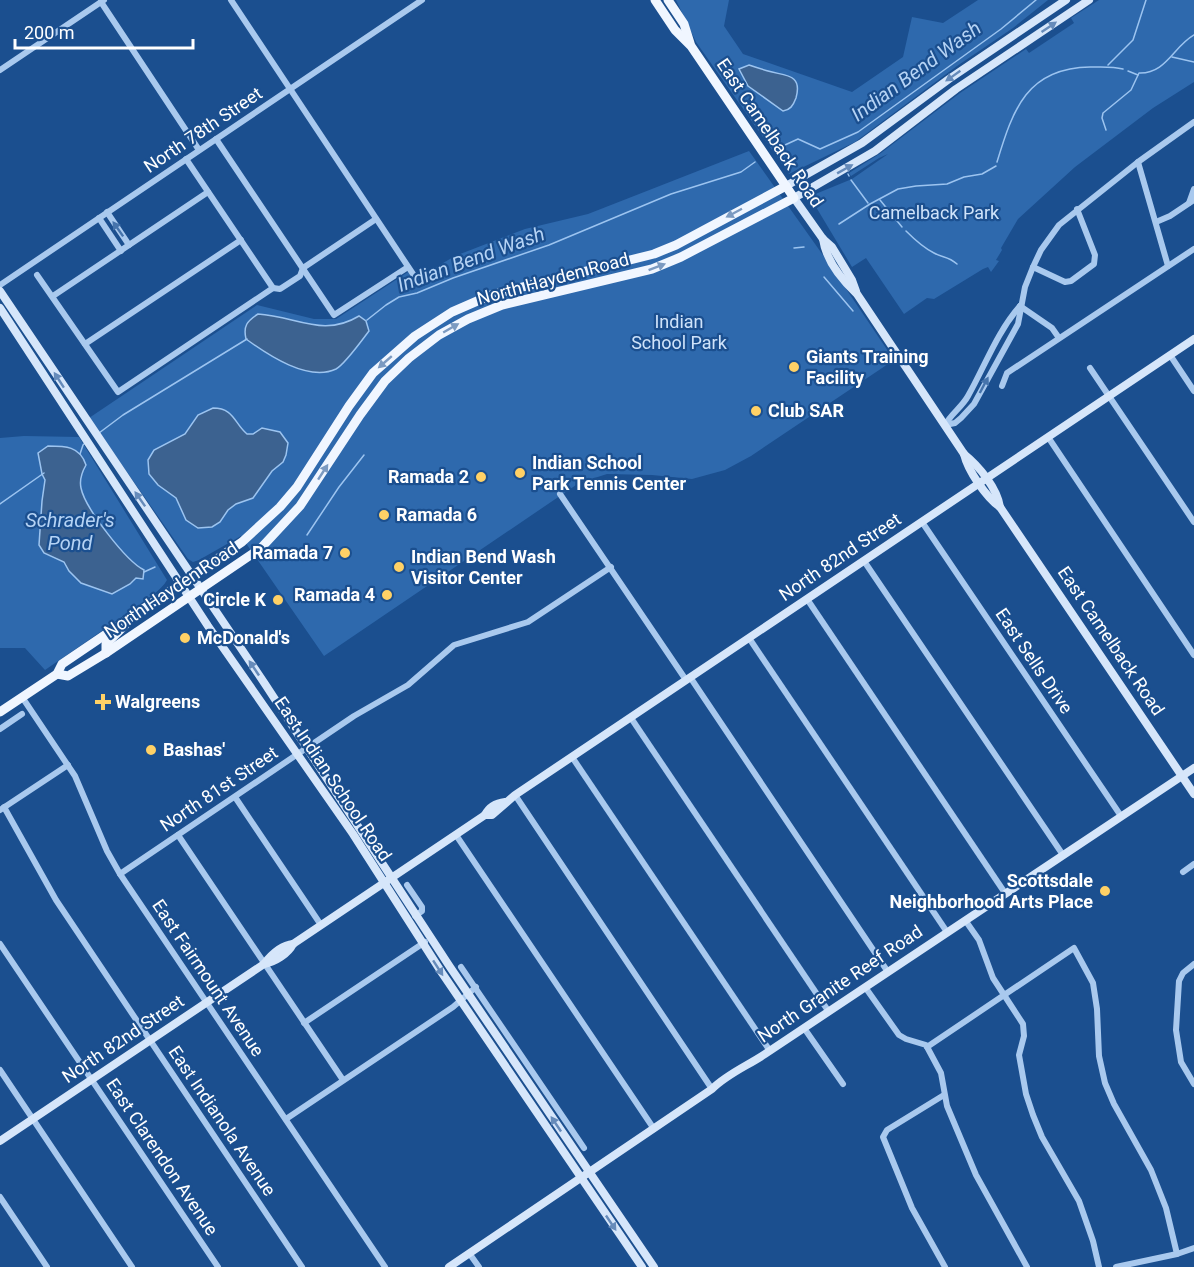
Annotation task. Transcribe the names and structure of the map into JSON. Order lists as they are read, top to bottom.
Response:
{
  "streets": {
    "main road": [
      "East Camelback Road",
      "North Hayden Road",
      "North 82nd Street",
      "East Indian School Road",
      "North Granite Reef Road"
    ],
    "street": [
      "North 78th Street",
      "East Sells Drive",
      "North 81st Street",
      "East Fairmount Avenue",
      "East Indianola Avenue",
      "East Clarendon Avenue"
    ]
  },
  "crossings": [
    ["East Camelback Road", "North Hayden Road"],
    ["East Camelback Road", "North 82nd Street"],
    ["East Camelback Road", "North Granite Reef Road"],
    ["North Hayden Road", "East Indian School Road"],
    ["North Hayden Road", "East Fairmount Avenue"],
    ["North 82nd Street", "East Sells Drive"],
    ["North 82nd Street", "East Indian School Road"],
    ["North 82nd Street", "East Fairmount Avenue"],
    ["North 82nd Street", "East Indianola Avenue"],
    ["North 82nd Street", "East Clarendon Avenue"],
    ["East Sells Drive", "North Granite Reef Road"],
    ["East Indian School Road", "North 81st Street"],
    ["East Indian School Road", "North Granite Reef Road"],
    ["North 81st Street", "East Fairmount Avenue"]
  ],
  "water": ["Indian Bend Wash", "Schrader's Pond"],
  "parks": ["Camelback Park", "Indian School Park"],
  "places": {
    "other": [
      "Giants Training Facility",
      "Club SAR",
      "Indian School Park Tennis Center",
      "Ramada 2",
      "Ramada 6",
      "Ramada 7",
      "Indian Bend Wash Visitor Center",
      "Ramada 4",
      "Circle K",
      "McDonald's",
      "Bashas'",
      "Scottsdale Neighborhood Arts Place"
    ],
    "health": ["Walgreens"]
  },
  "scale_bar": "200 m"
}
